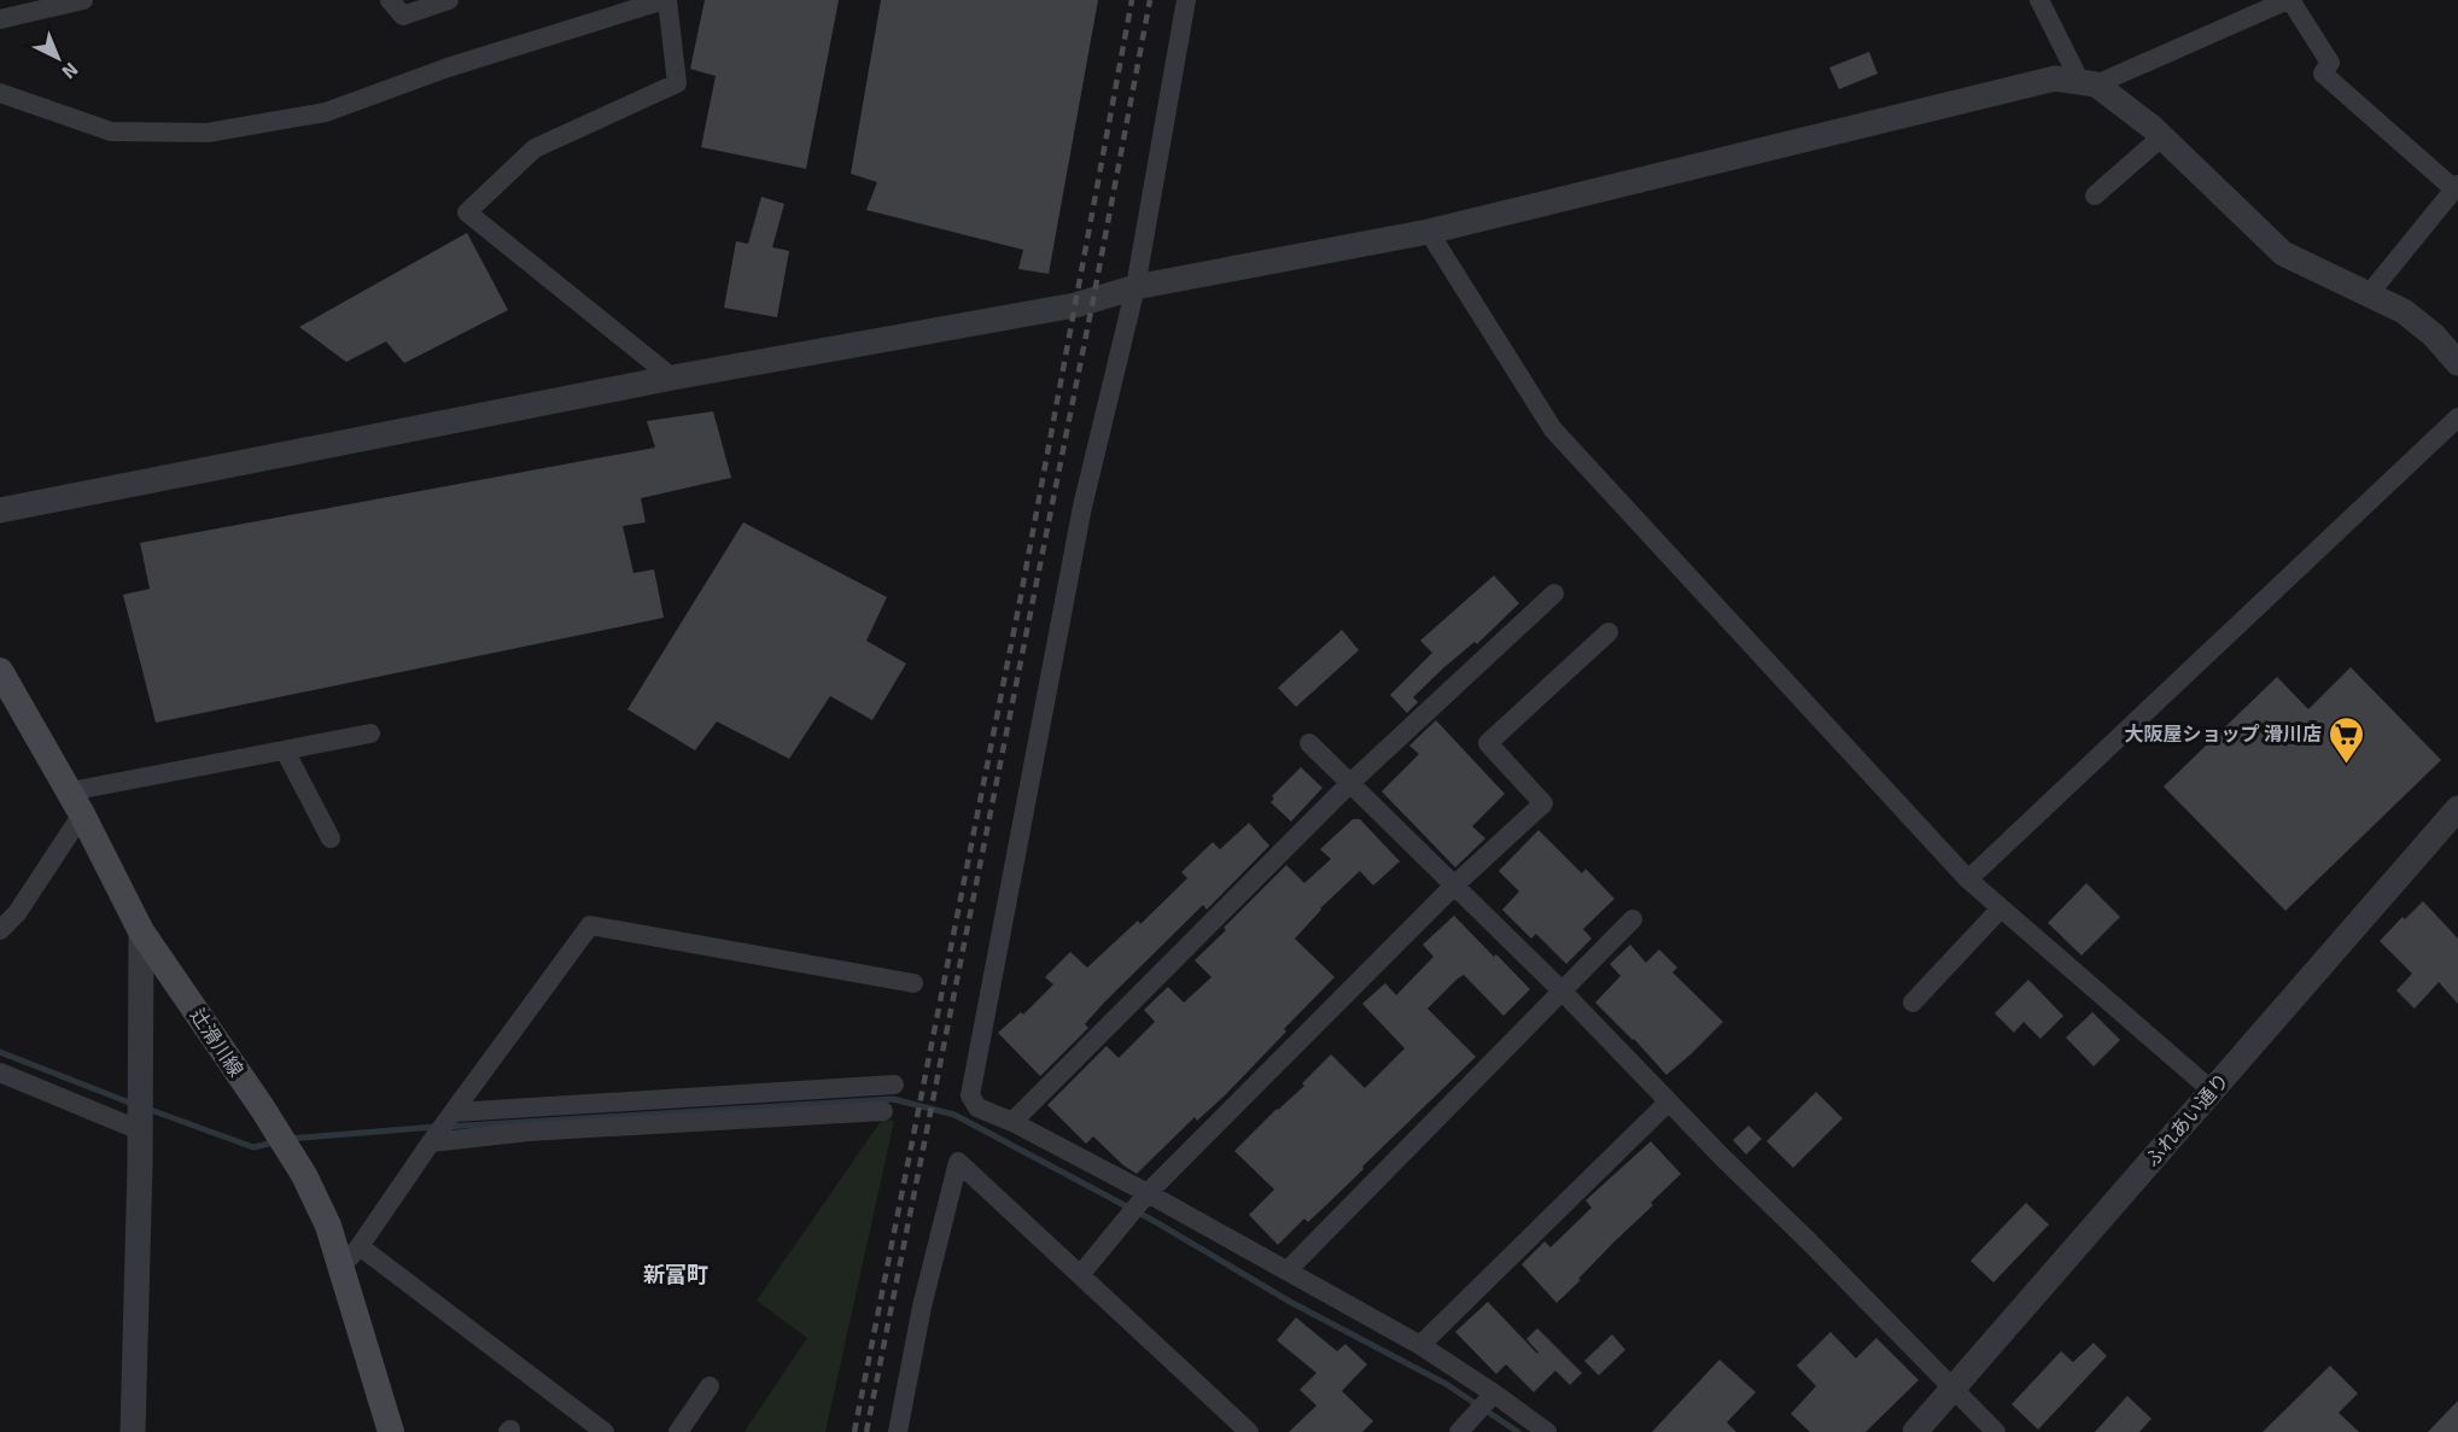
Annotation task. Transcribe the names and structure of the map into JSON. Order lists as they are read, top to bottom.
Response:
{
  "streets": {
    "main road": ["辻滑川線"],
    "street": ["ふれあい通り"]
  },
  "districts": ["新富町"],
  "places": {
    "supermarket": ["大阪屋ショップ 滑川店"]
  },
  "north": "bottom right"
}
